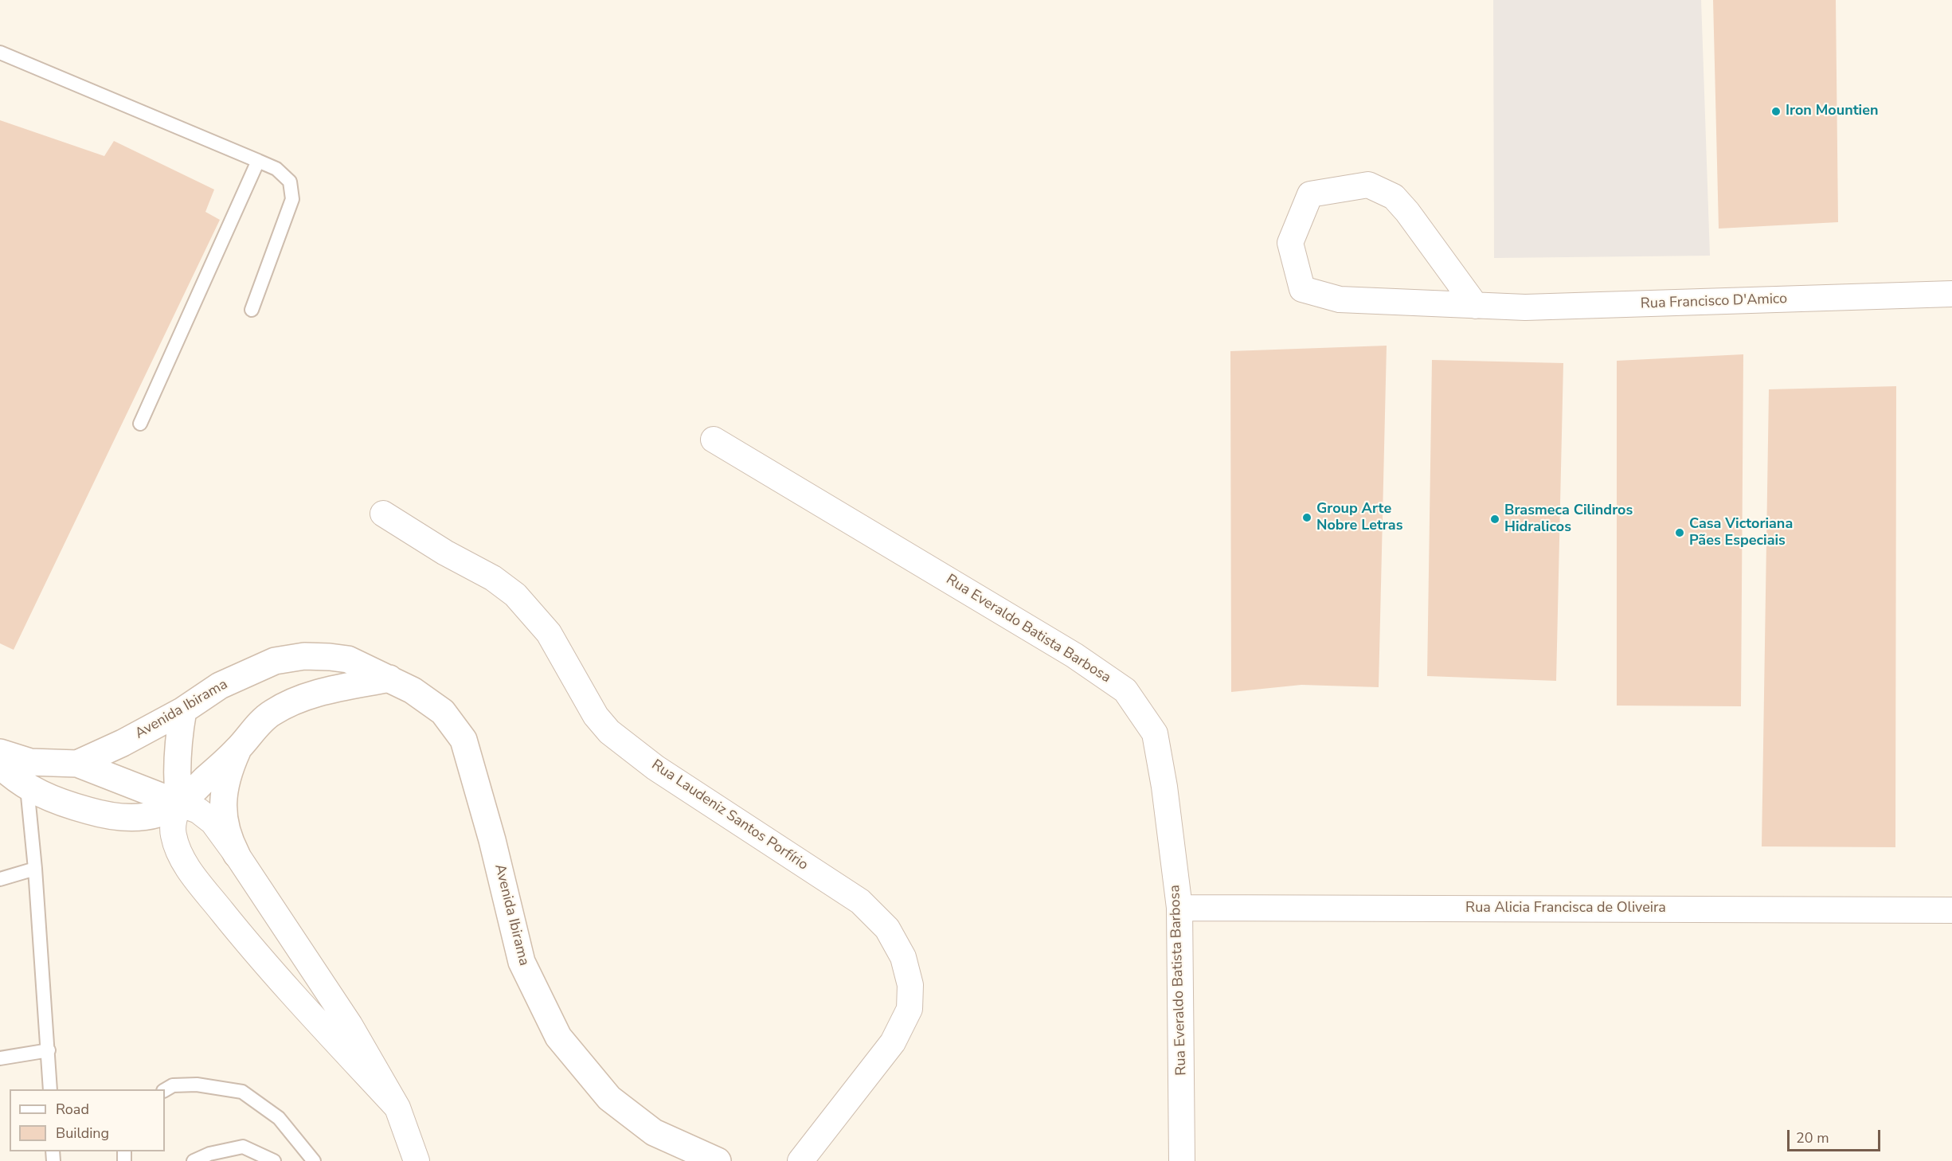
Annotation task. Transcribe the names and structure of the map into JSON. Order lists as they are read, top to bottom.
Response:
{
  "streets": {
    "main road": ["Avenida Ibirama"],
    "street": [
      "Rua Francisco D'Amico",
      "Rua Everaldo Batista Barbosa",
      "Rua Laudeniz Santos Porfírio",
      "Rua Alicia Francisca de Oliveira"
    ]
  },
  "crossings": [
    ["Rua Everaldo Batista Barbosa", "Rua Alicia Francisca de Oliveira"]
  ],
  "places": [
    "Iron Mountien",
    "Group Arte Nobre Letras",
    "Brasmeca Cilindros Hidralicos",
    "Casa Victoriana Pães Especiais"
  ],
  "legend": ["Road", "Building"],
  "scale_bar": "20 m"
}
